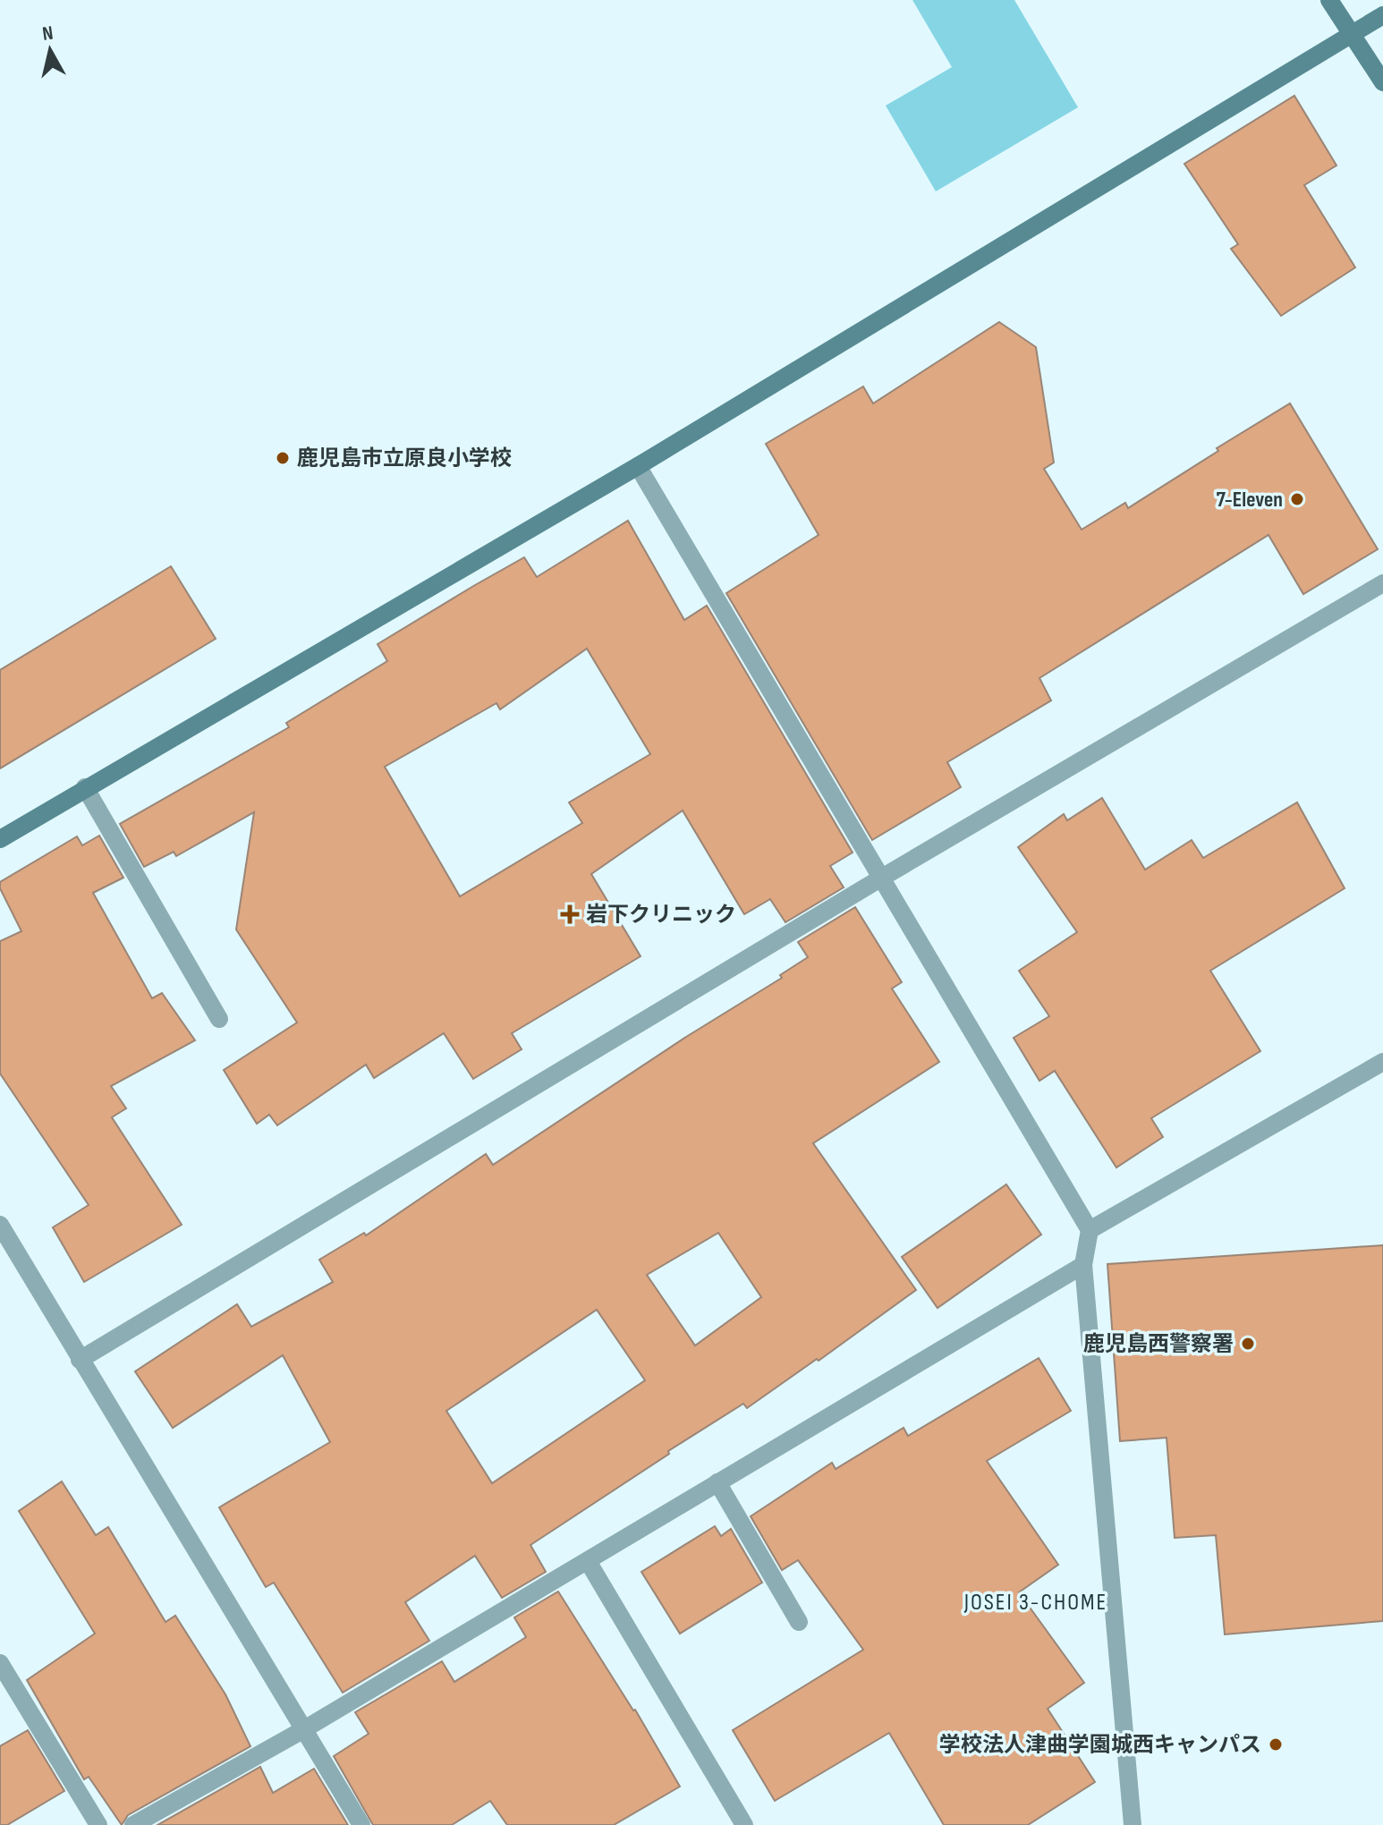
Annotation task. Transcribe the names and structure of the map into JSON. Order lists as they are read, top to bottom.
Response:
{
  "districts": ["JOSEI 3-CHOME"],
  "places": {
    "other": [
      "鹿児島市立原良小学校",
      "7-Eleven",
      "鹿児島西警察署",
      "学校法人津曲学園城西キャンパス"
    ],
    "health": ["岩下クリニック"]
  },
  "north": "top"
}
